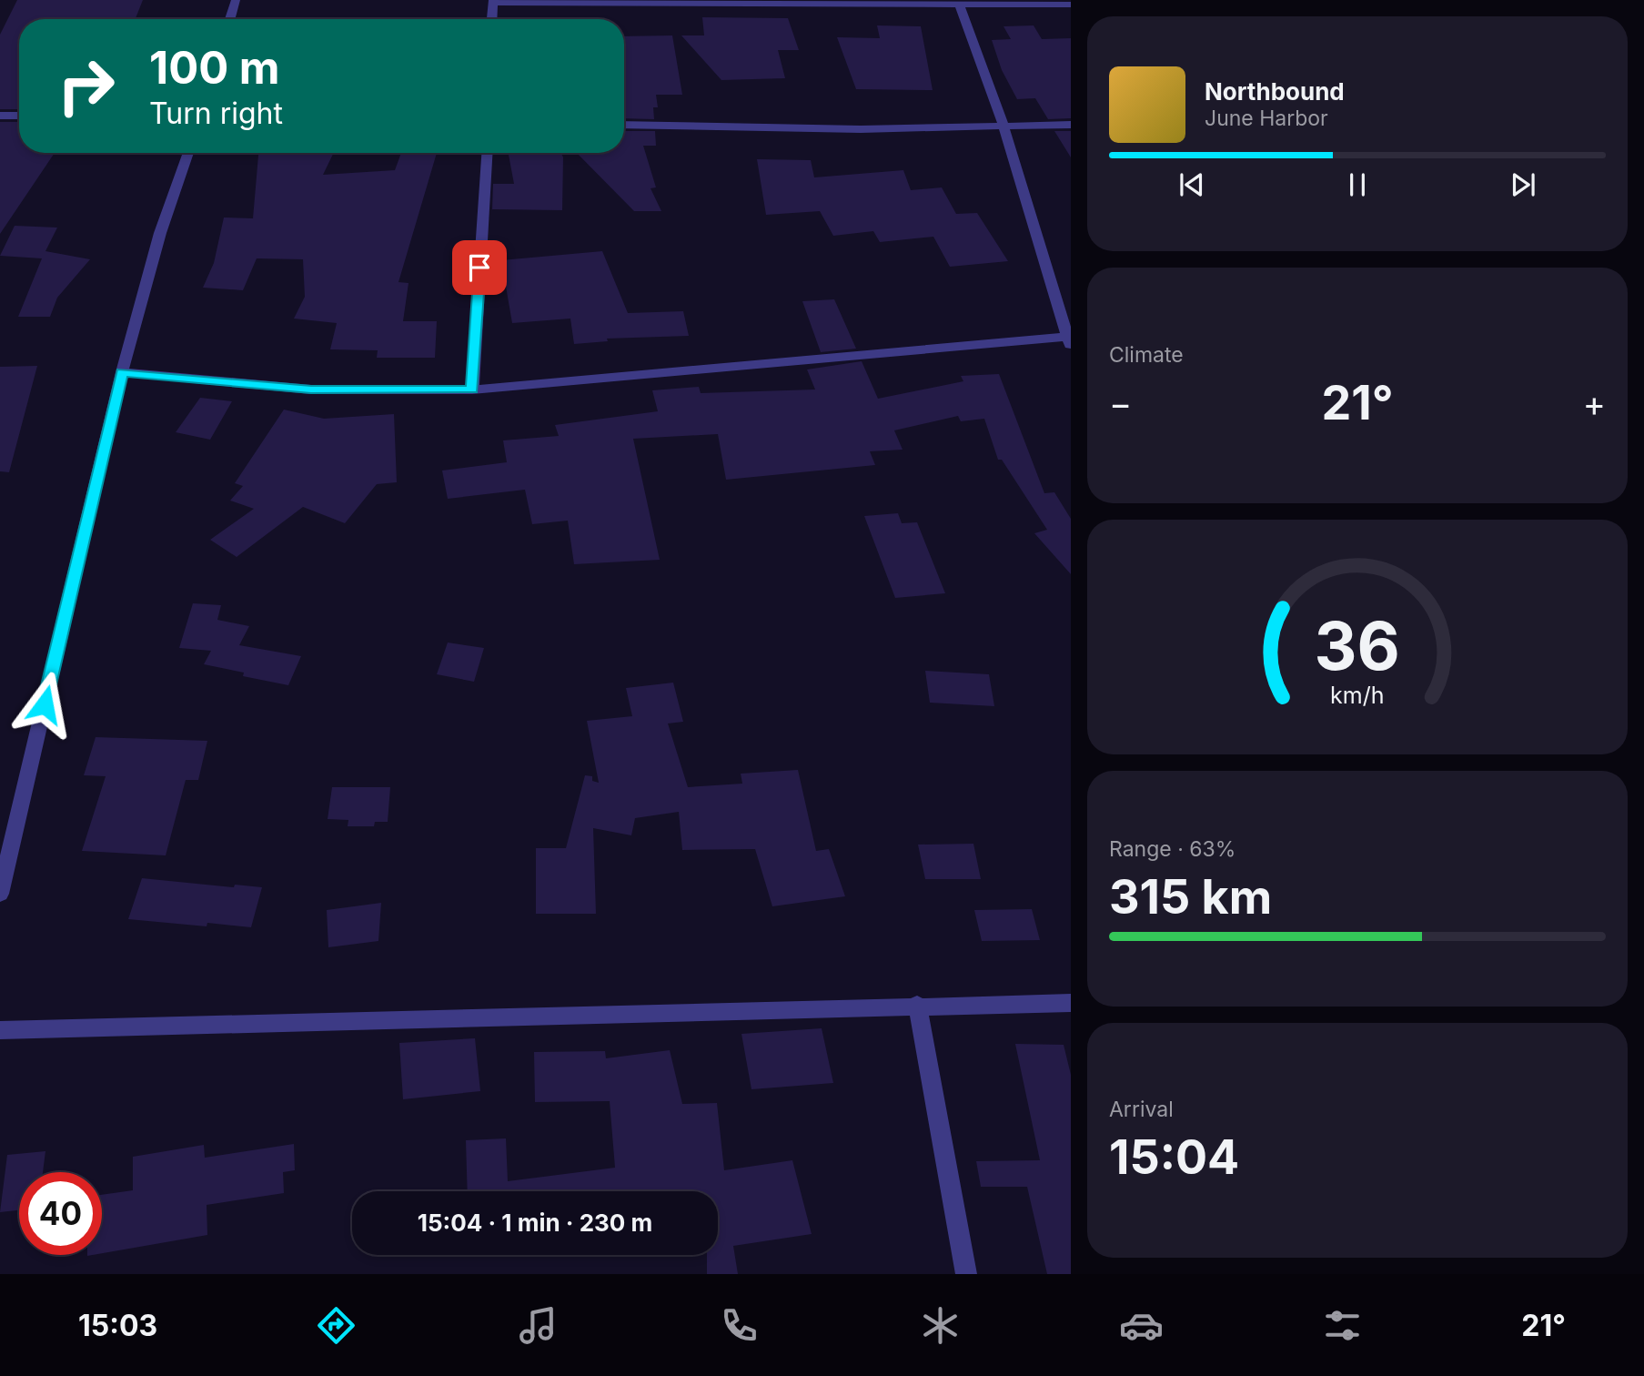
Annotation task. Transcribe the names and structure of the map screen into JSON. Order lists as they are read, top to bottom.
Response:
{
  "page": {
    "turn": ["100 m", "Turn right"],
    "song": ["Northbound", "June Harbor"],
    "tile": [
      "Climate",
      ["Range · 63%", "315 km"],
      ["Arrival", "15:04"]
    ],
    "heat": ["−", "21°", "+"],
    "limit": "40",
    "trip": "15:04 · 1 min · 230 m",
    "tabs": ["15:03", "21°"],
    "gauge": ["36", "km/h"]
  }
}
